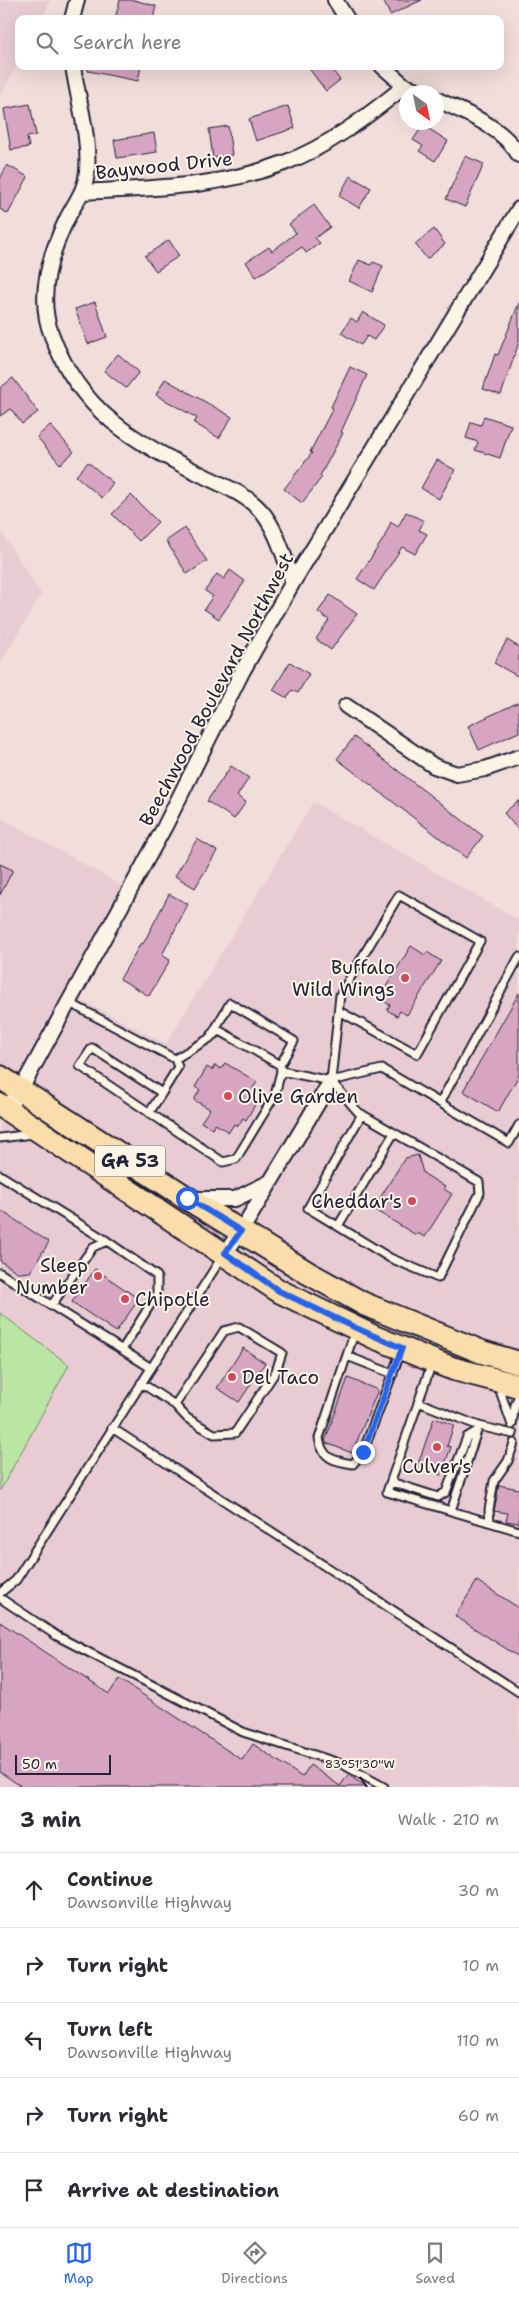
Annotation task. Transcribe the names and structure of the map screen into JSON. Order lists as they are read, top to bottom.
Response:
{
  "streets": {
    "main road": ["GA 53"],
    "street": ["Baywood Drive", "Beechwood Boulevard Northwest"]
  },
  "crossings": [
    ["Beechwood Boulevard Northwest", "GA 53"]
  ],
  "places": [
    "Buffalo Wild Wings",
    "Olive Garden",
    "Cheddar's",
    "Sleep Number",
    "Chipotle",
    "Del Taco",
    "Culver's"
  ],
  "scale_bar": "50 m",
  "north": "bottom right",
  "page": {
    "search": "Search here",
    "scale": "50 m",
    "heading": ["3 min", "Walk · 210 m"],
    "list": [
      ["Continue", "Dawsonville Highway", "30 m"],
      ["Turn right", "10 m"],
      ["Turn left", "Dawsonville Highway", "110 m"],
      ["Turn right", "60 m"],
      "Arrive at destination"
    ],
    "nav": ["Map", "Directions", "Saved"]
  },
  "coordinates": ["83°51'30\"W"]
}
